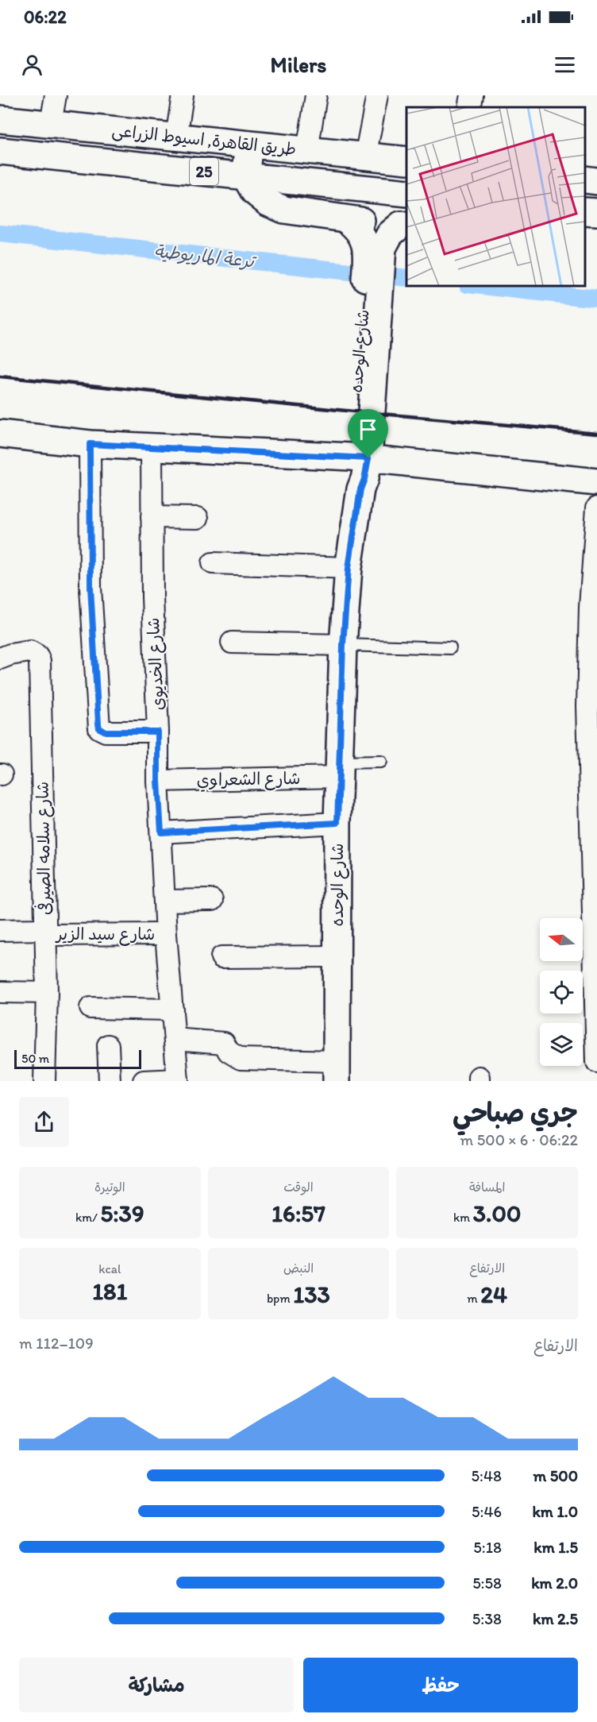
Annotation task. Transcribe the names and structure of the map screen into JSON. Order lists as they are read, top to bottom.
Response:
{
  "streets": {
    "main road": ["طريق القاهرة, اسيوط الزراعى", "25", "شارع الوحده"],
    "street": [
      "شارع الخديوى",
      "شارع الشعراوي",
      "شارع سلامه الصيرفى",
      "شارع سيد الزير"
    ]
  },
  "crossings": [
    ["شارع الوحده", "شارع الشعراوي"],
    ["شارع الخديوى", "شارع الشعراوي"],
    ["شارع الخديوى", "شارع سيد الزير"],
    ["شارع سلامه الصيرفى", "شارع سيد الزير"]
  ],
  "water": ["ترعة الماريوطية"],
  "scale_bar": "50 m",
  "north": "left",
  "page": {
    "status": "06:22",
    "header": "Milers",
    "scale": "50 m",
    "heading": ["جري صباحي", "06:22 · 6 × 500 m"],
    "stats": [
      ["المسافة", "3.00 km"],
      ["الوقت", "16:57"],
      ["الوتيرة", "5:39 /km"],
      ["الارتفاع", "24 m"],
      ["النبض", "133 bpm"],
      ["kcal", "181"]
    ],
    "chart": ["الارتفاع", "109–112 m"],
    "list": [
      {
        "name": "500 m",
        "note": "5:48"
      },
      {
        "name": "1.0 km",
        "note": "5:46"
      },
      {
        "name": "1.5 km",
        "note": "5:18"
      },
      {
        "name": "2.0 km",
        "note": "5:58"
      },
      {
        "name": "2.5 km",
        "note": "5:38"
      }
    ],
    "buttons": ["حفظ", "مشاركة"]
  }
}
